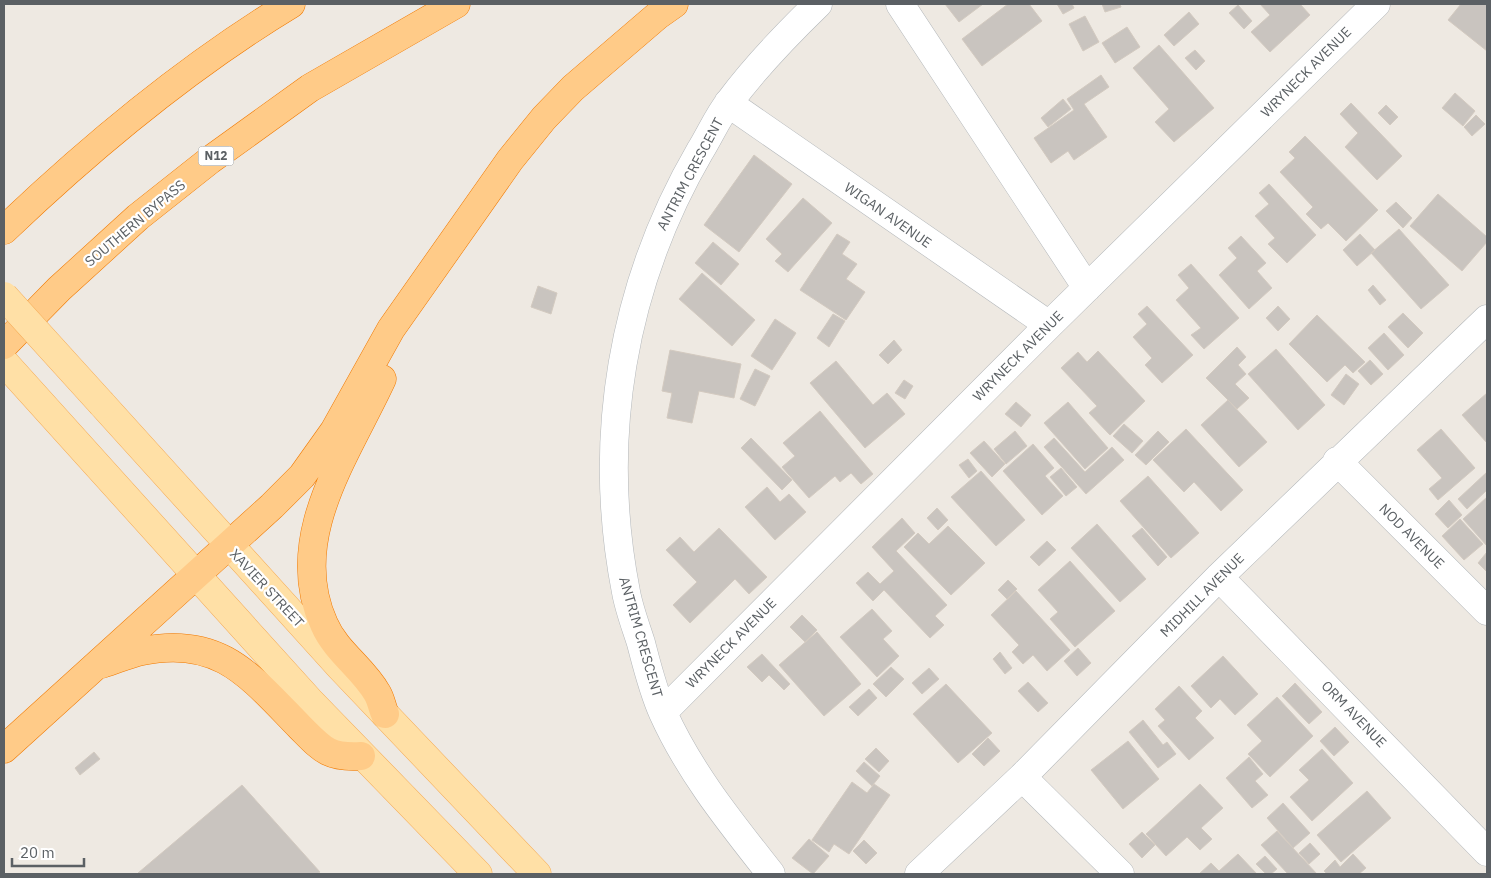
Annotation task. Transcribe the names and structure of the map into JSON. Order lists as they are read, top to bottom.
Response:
{
  "streets": {
    "highway": ["N12", "SOUTHERN BYPASS"],
    "main road": ["XAVIER STREET"],
    "street": [
      "WRYNECK AVENUE",
      "ANTRIM CRESCENT",
      "WIGAN AVENUE",
      "NOD AVENUE",
      "MIDHILL AVENUE",
      "ORM AVENUE"
    ]
  },
  "crossings": [
    ["WRYNECK AVENUE", "ANTRIM CRESCENT"],
    ["WRYNECK AVENUE", "WIGAN AVENUE"],
    ["ANTRIM CRESCENT", "WIGAN AVENUE"],
    ["NOD AVENUE", "MIDHILL AVENUE"],
    ["MIDHILL AVENUE", "ORM AVENUE"]
  ],
  "scale_bar": "20 m"
}
